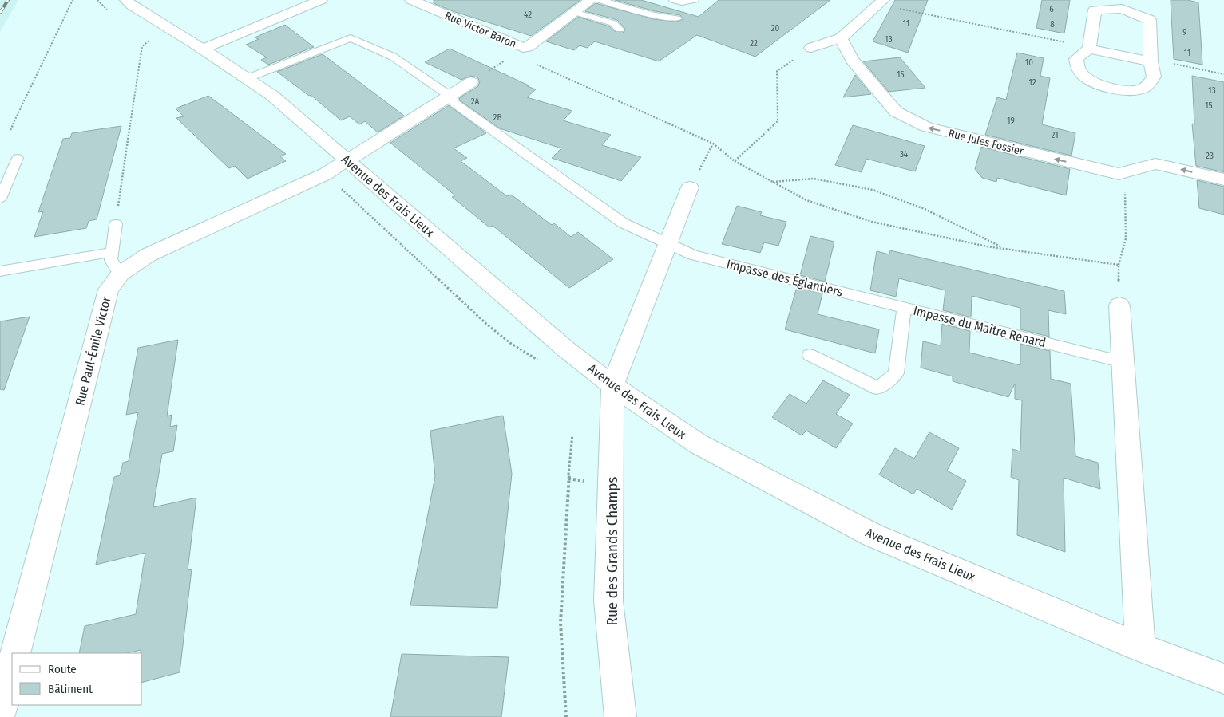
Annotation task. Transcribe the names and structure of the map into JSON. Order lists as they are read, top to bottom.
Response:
{
  "streets": {
    "street": [
      "Rue Victor Baron",
      "Rue Jules Fossier",
      "Avenue des Frais Lieux",
      "Rue Paul-Émile Victor",
      "Rue des Grands Champs"
    ],
    "lane": ["Impasse des Églantiers", "Impasse du Maître Renard"]
  },
  "crossings": [
    ["Avenue des Frais Lieux", "Rue Paul-Émile Victor"],
    ["Avenue des Frais Lieux", "Rue des Grands Champs"],
    ["Impasse des Églantiers", "Impasse du Maître Renard"],
    ["Impasse des Églantiers", "Rue Paul-Émile Victor"]
  ],
  "one_way": ["Rue Jules Fossier"],
  "house_numbers": [
    "6",
    "42",
    "11",
    "8",
    "20",
    "9",
    "13",
    "22",
    "11",
    "10",
    "15",
    "12",
    "13",
    "2A",
    "15",
    "2B",
    "19",
    "21",
    "34",
    "23"
  ],
  "legend": ["Route", "Bâtiment"]
}
